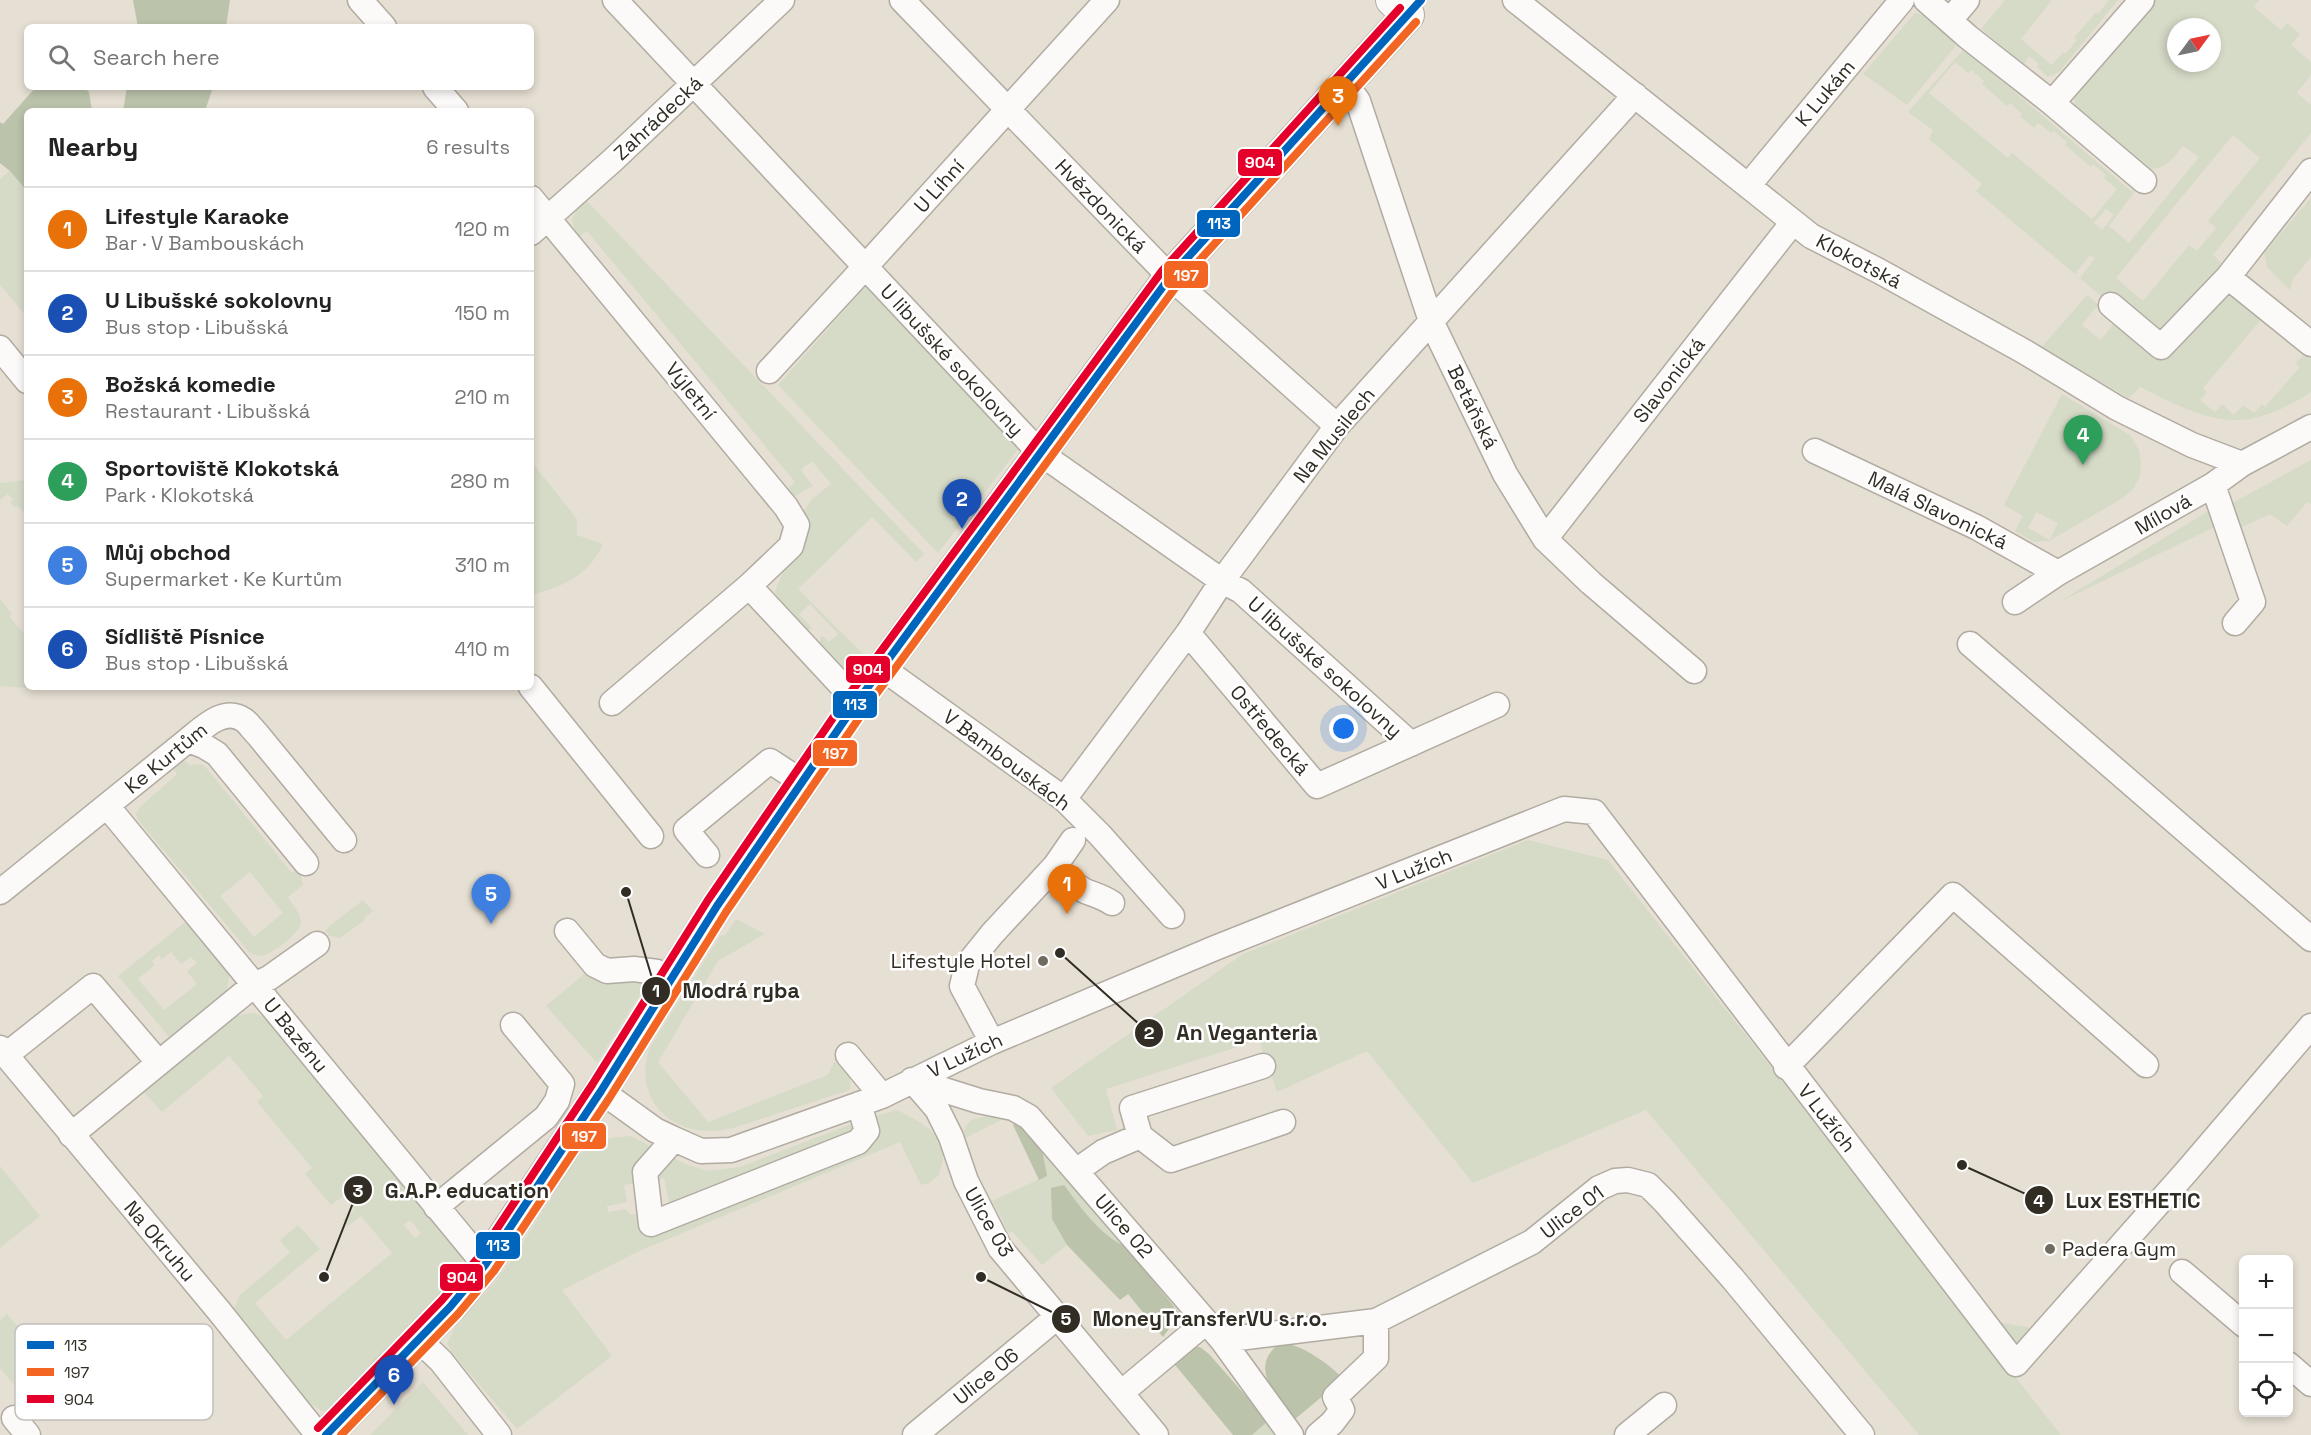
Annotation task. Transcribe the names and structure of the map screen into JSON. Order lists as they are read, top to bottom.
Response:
{
  "streets": {
    "street": [
      "K Lukám",
      "Zahrádecká",
      "U Líhní",
      "Hvězdonická",
      "Klokotská",
      "U libušské sokolovny",
      "Slavonická",
      "Výletní",
      "Betáňská",
      "Na Musilech",
      "Malá Slavonická",
      "Mílová",
      "Ostředecká",
      "Ke Kurtům",
      "V Bambouskách",
      "V Lužích",
      "U Bazénu",
      "Ulice 01",
      "Ulice 03",
      "Ulice 02",
      "Na Okruhu",
      "Ulice 06"
    ]
  },
  "crossings": [
    ["K Lukám", "Klokotská"],
    ["Zahrádecká", "U libušské sokolovny"],
    ["Zahrádecká", "Výletní"],
    ["U Líhní", "Hvězdonická"],
    ["U Líhní", "U libušské sokolovny"],
    ["Hvězdonická", "Na Musilech"],
    ["Klokotská", "Slavonická"],
    ["Klokotská", "Na Musilech"],
    ["Klokotská", "Mílová"],
    ["U libušské sokolovny", "Na Musilech"],
    ["U libušské sokolovny", "Ostředecká"],
    ["Slavonická", "Betáňská"],
    ["Betáňská", "Na Musilech"],
    ["Na Musilech", "Ostředecká"],
    ["Na Musilech", "V Bambouskách"],
    ["Malá Slavonická", "Mílová"],
    ["Ke Kurtům", "U Bazénu"],
    ["V Lužích", "Ulice 03"],
    ["V Lužích", "Ulice 02"],
    ["Ulice 01", "Ulice 02"],
    ["Ulice 03", "Ulice 02"],
    ["Ulice 03", "Ulice 06"]
  ],
  "places": [
    "Modrá ryba",
    "An Veganteria",
    "Lifestyle Hotel",
    "Lux ESTHETIC",
    "Padera Gym",
    "G.A.P. education",
    "MoneyTransferVU s.r.o."
  ],
  "lines": ["transit line 113", "transit line 904", "transit line 197"],
  "legend": ["113", "197", "904"],
  "north": "top right",
  "page": {
    "search": "Search here",
    "pins": [
      "3",
      "4",
      "2",
      "1",
      "5",
      "6"
    ],
    "heading": ["Nearby", "6 results"],
    "list": [
      {
        "mark": "1",
        "name": "Lifestyle Karaoke",
        "note": "Bar · V Bambouskách",
        "value": "120 m"
      },
      {
        "mark": "2",
        "name": "U Libušské sokolovny",
        "note": "Bus stop · Libušská",
        "value": "150 m"
      },
      {
        "mark": "3",
        "name": "Božská komedie",
        "note": "Restaurant · Libušská",
        "value": "210 m"
      },
      {
        "mark": "4",
        "name": "Sportoviště Klokotská",
        "note": "Park · Klokotská",
        "value": "280 m"
      },
      {
        "mark": "5",
        "name": "Můj obchod",
        "note": "Supermarket · Ke Kurtům",
        "value": "310 m"
      },
      {
        "mark": "6",
        "name": "Sídliště Písnice",
        "note": "Bus stop · Libušská",
        "value": "410 m"
      }
    ],
    "map_buttons": ["+", "−"]
  }
}
